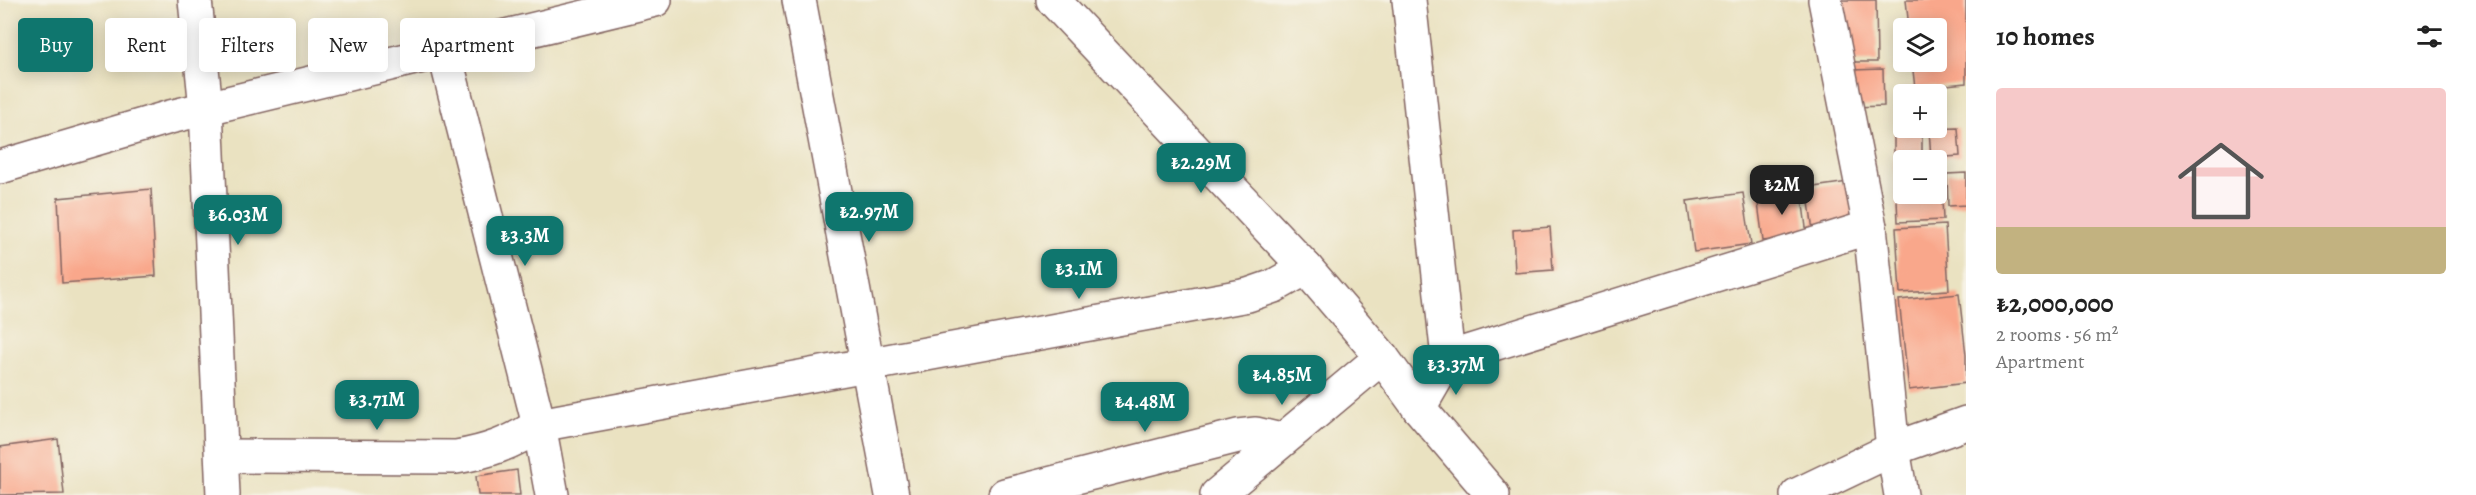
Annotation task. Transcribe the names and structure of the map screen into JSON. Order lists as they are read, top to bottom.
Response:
{
  "page": {
    "heading": "10 homes",
    "map_buttons": ["+", "−"],
    "chip": [
      "Buy",
      "Rent",
      "Filters",
      "New",
      "Apartment"
    ],
    "list": [
      {
        "name": "₺2,000,000",
        "note": "2 rooms · 56 m² · Apartment"
      }
    ],
    "price": [
      "₺2.29M",
      "₺2M",
      "₺2.97M",
      "₺6.03M",
      "₺3.3M",
      "₺3.1M",
      "₺3.37M",
      "₺4.85M",
      "₺3.71M",
      "₺4.48M"
    ]
  }
}
